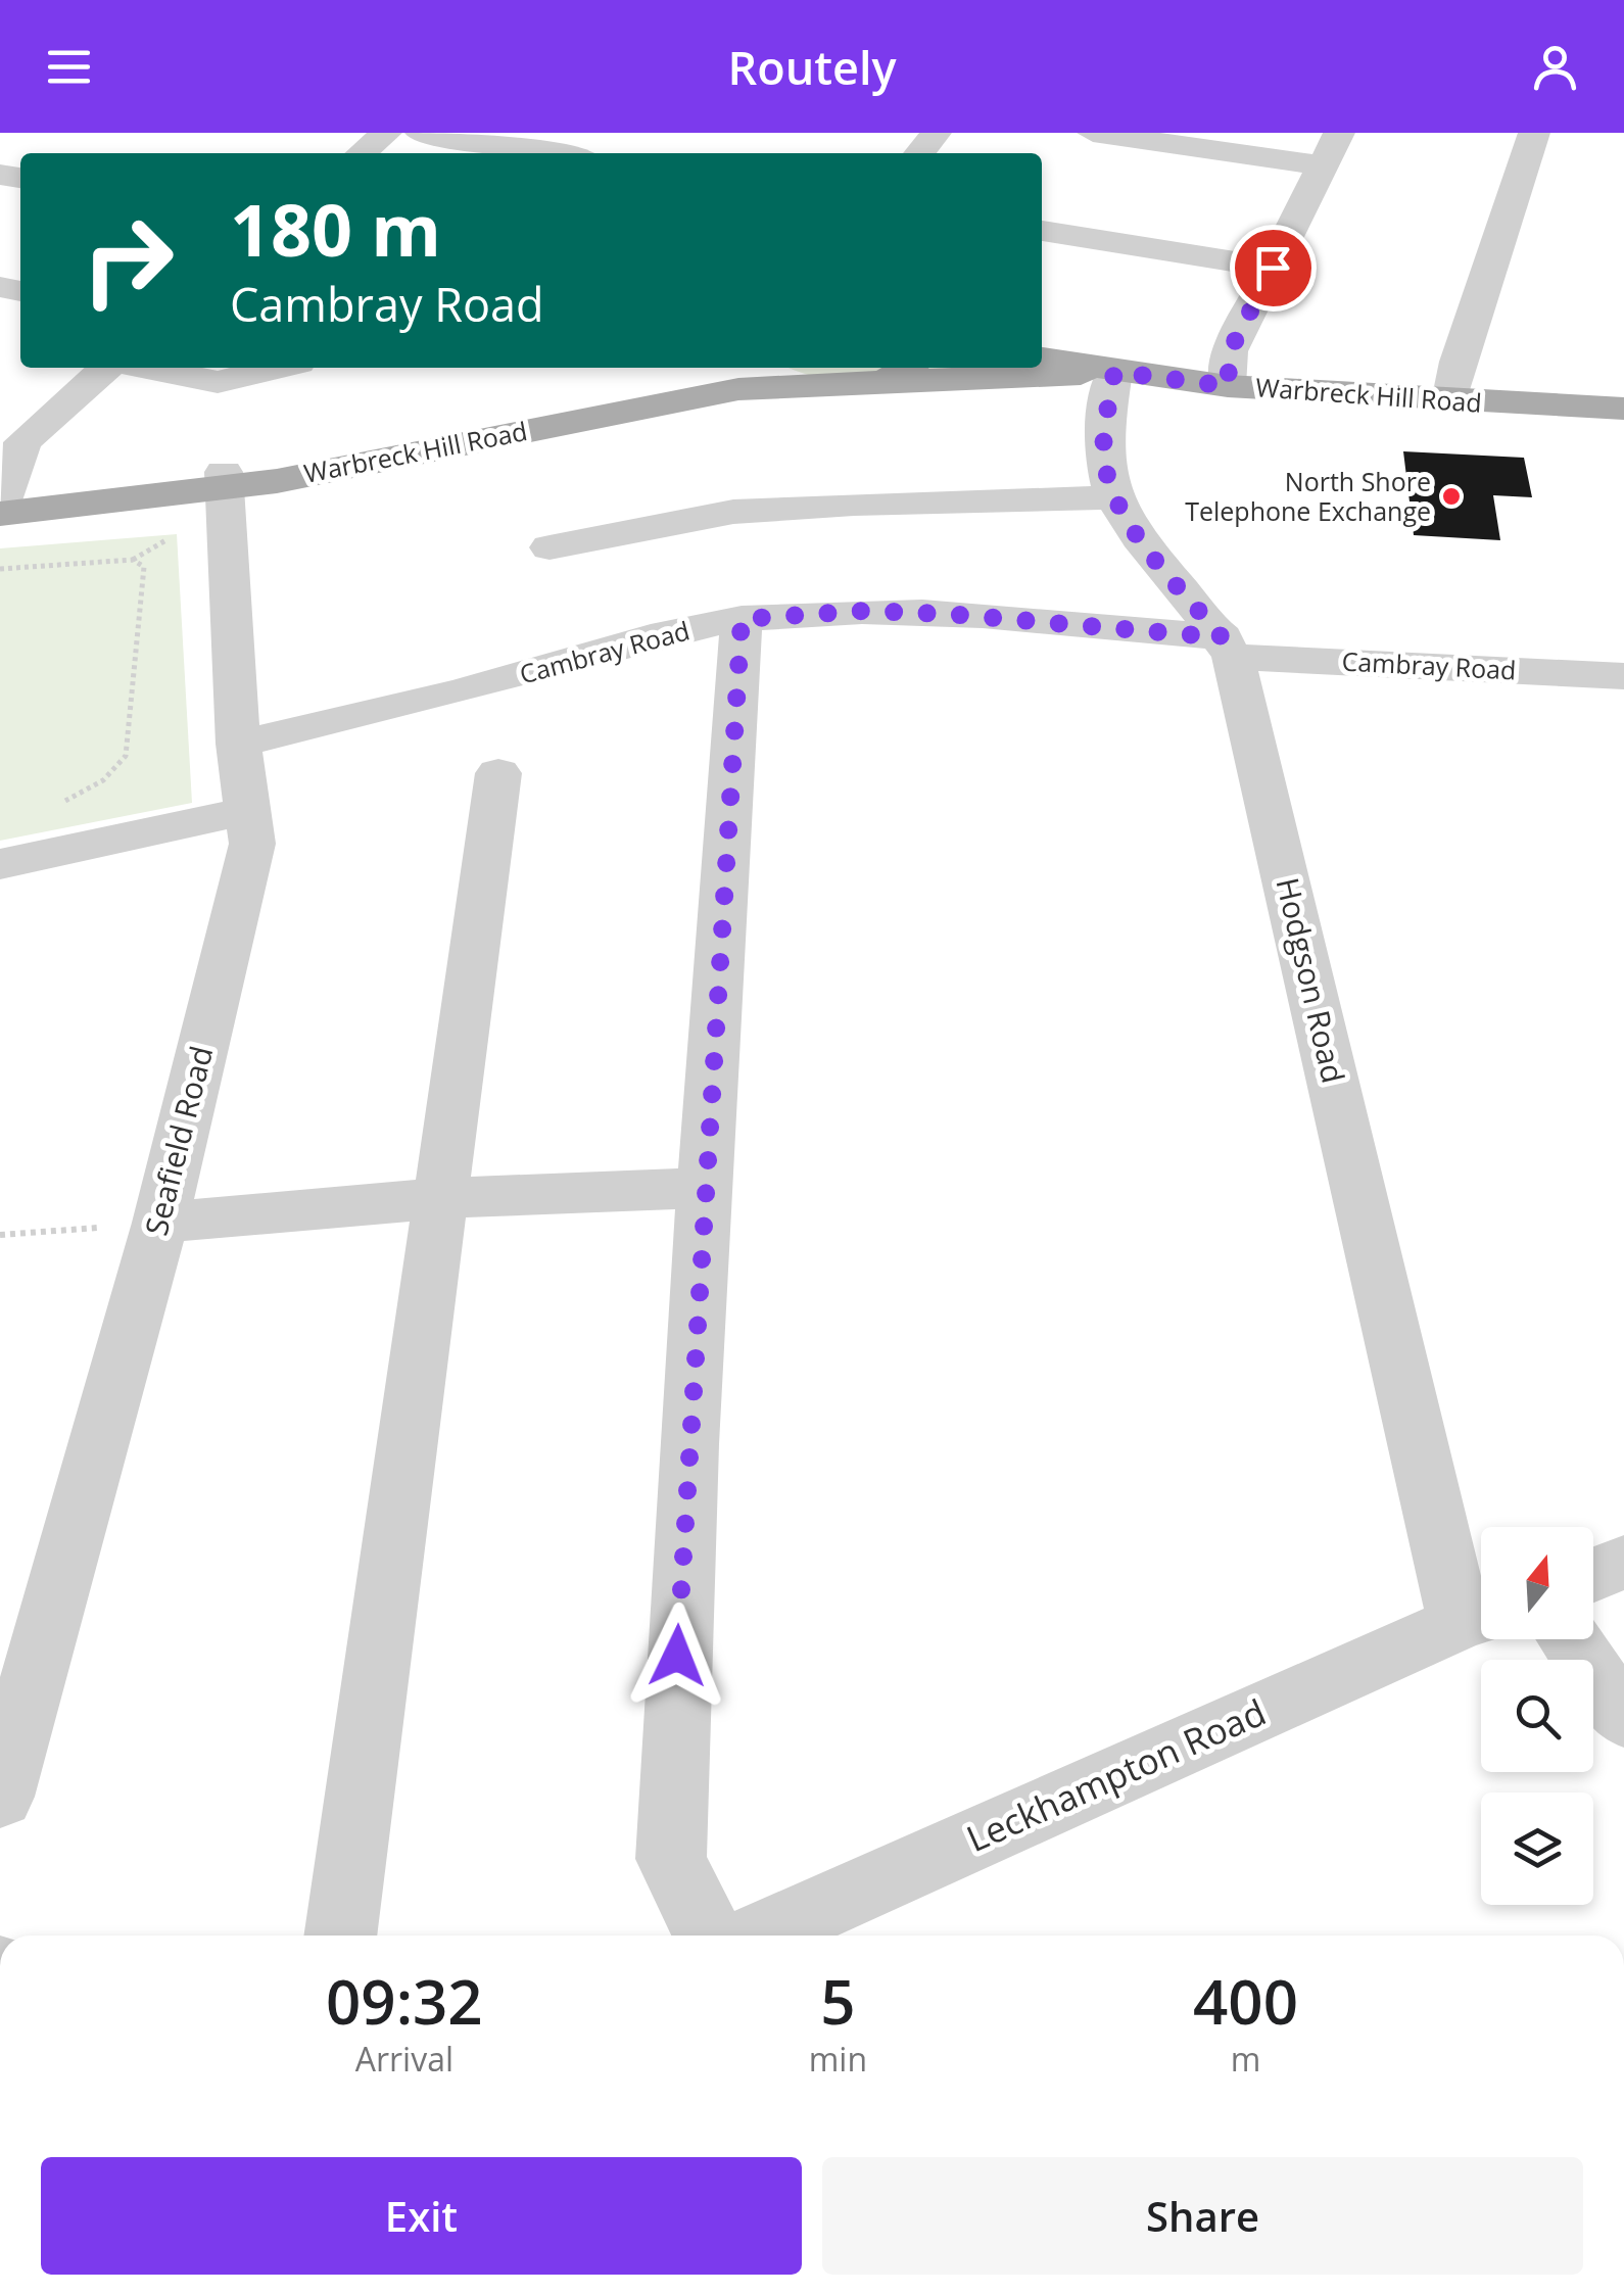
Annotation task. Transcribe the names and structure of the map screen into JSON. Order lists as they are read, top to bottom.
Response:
{
  "streets": {
    "main road": ["Warbreck Hill Road"],
    "street": [
      "Cambray Road",
      "Hodgson Road",
      "Seafield Road",
      "Leckhampton Road"
    ]
  },
  "crossings": [
    ["Warbreck Hill Road", "Hodgson Road"],
    ["Warbreck Hill Road", "Seafield Road"],
    ["Cambray Road", "Hodgson Road"],
    ["Cambray Road", "Seafield Road"],
    ["Hodgson Road", "Leckhampton Road"]
  ],
  "places": ["North Shore Telephone Exchange"],
  "north": "top",
  "page": {
    "header": "Routely",
    "turn": ["180 m", "Cambray Road"],
    "eta": [
      "09:32",
      "Arrival",
      "5",
      "min",
      "400",
      "m"
    ],
    "buttons": ["Exit", "Share"]
  }
}
